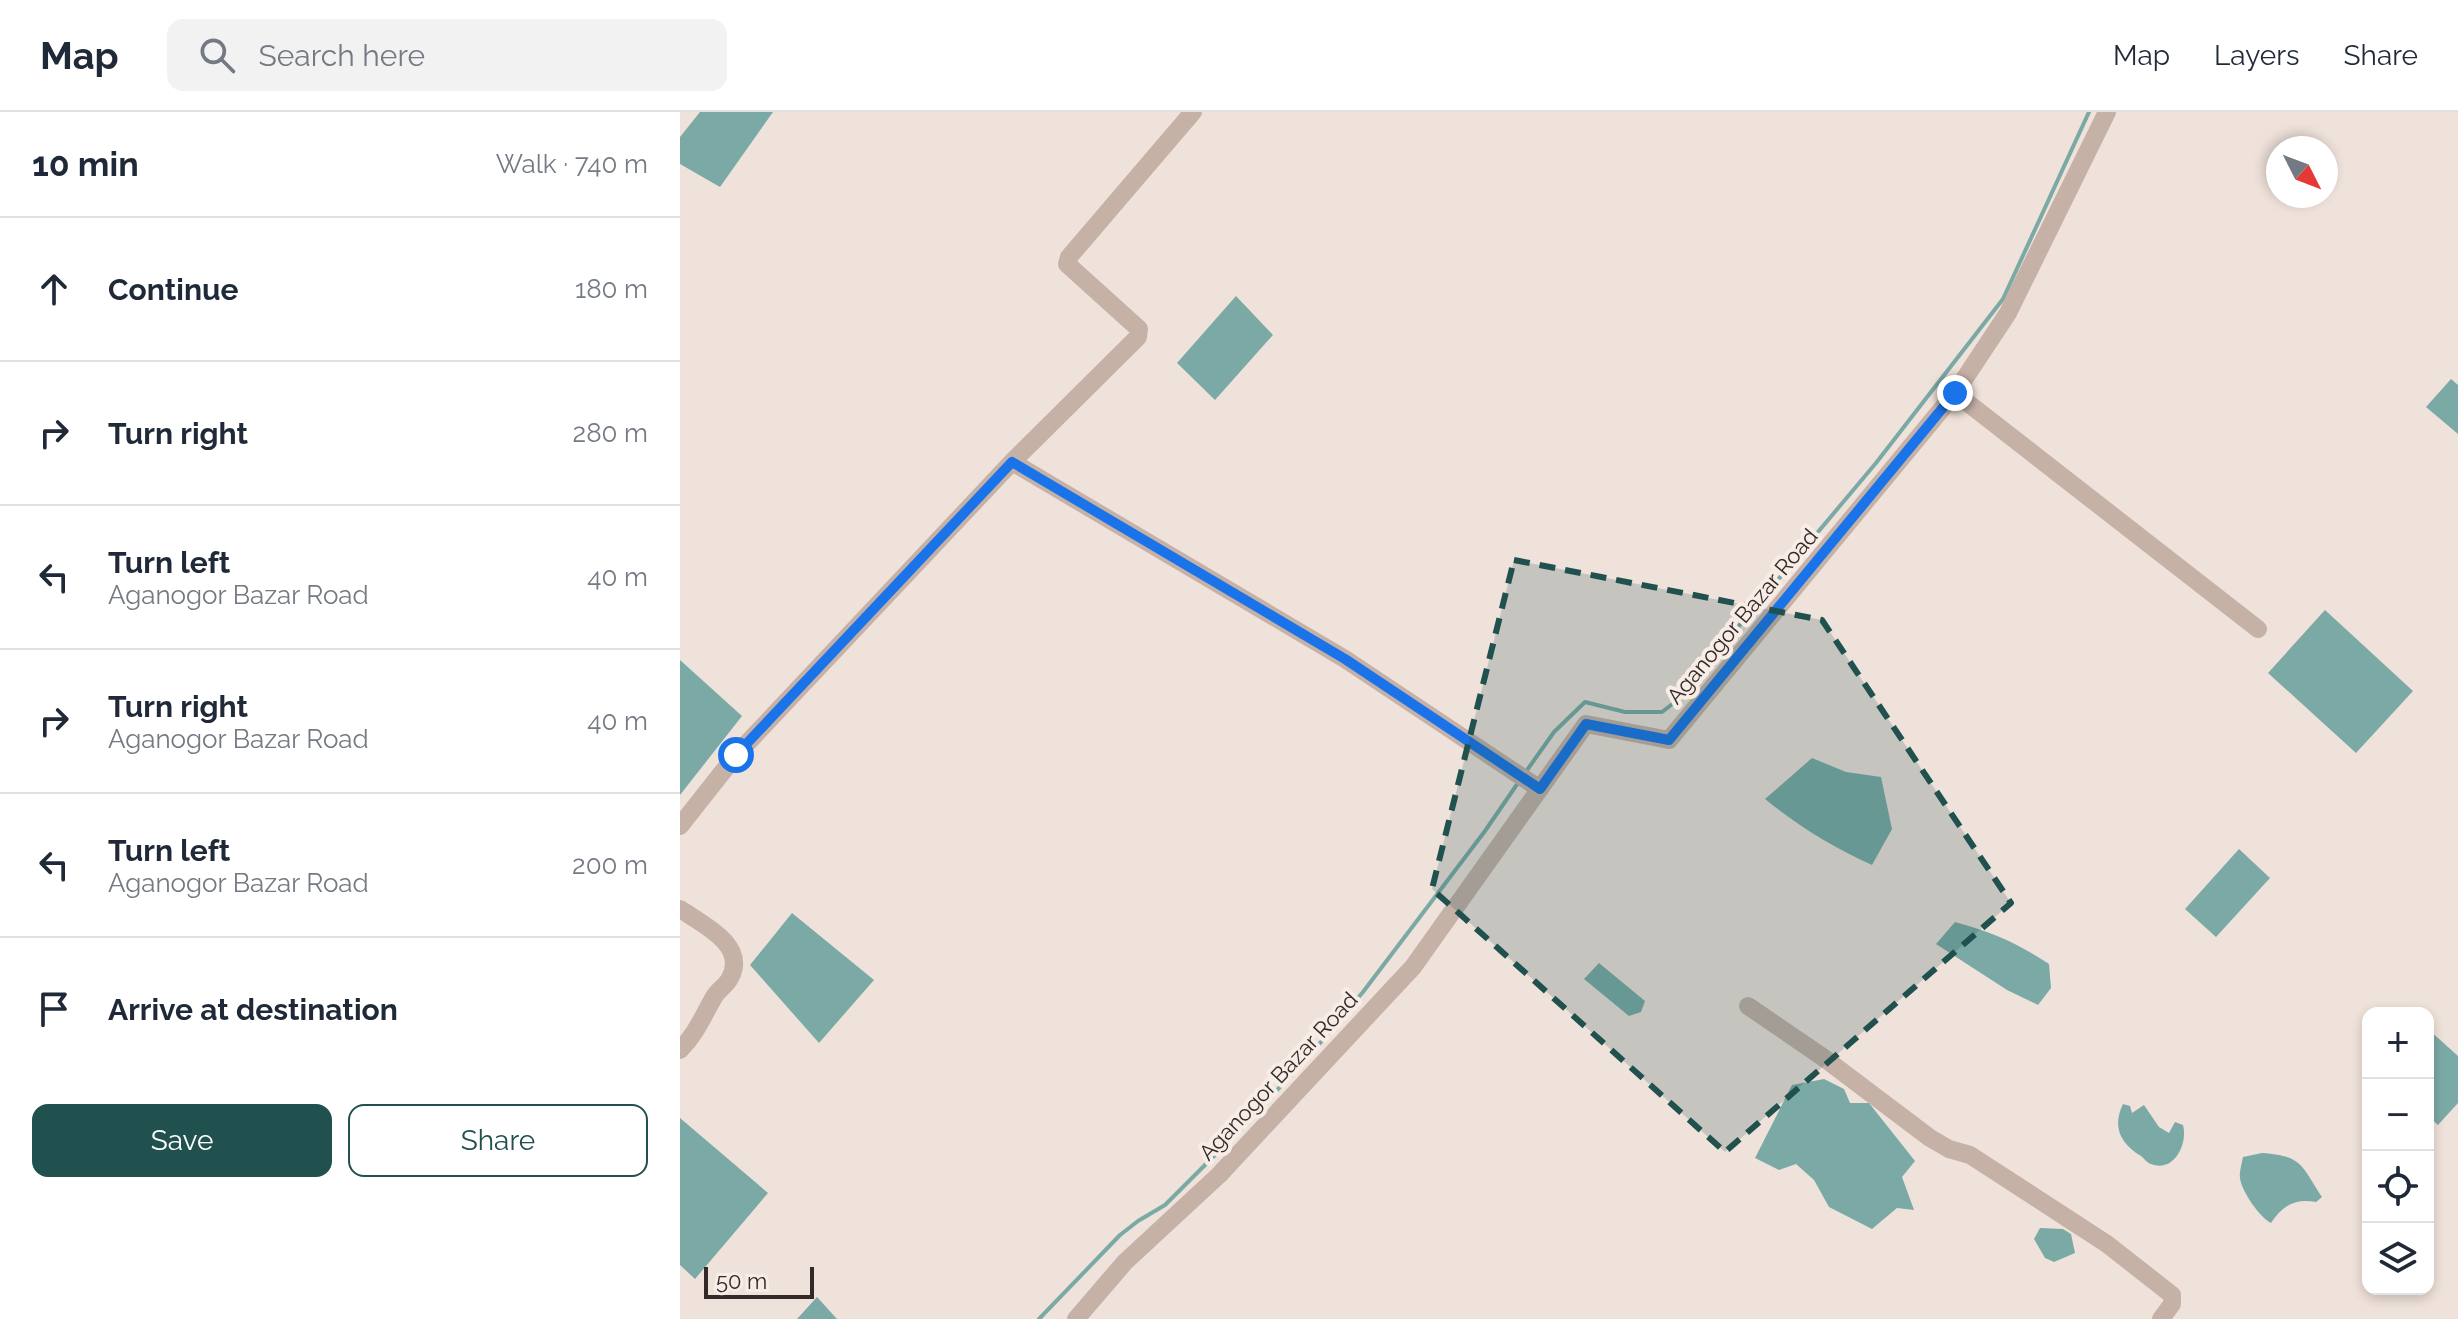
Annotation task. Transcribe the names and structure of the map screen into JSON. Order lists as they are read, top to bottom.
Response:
{
  "streets": {
    "street": ["Aganogor Bazar Road"]
  },
  "scale_bar": "50 m",
  "north": "bottom right",
  "page": {
    "header": "Map",
    "search": "Search here",
    "nav": ["Map", "Layers", "Share"],
    "heading": ["10 min", "Walk · 740 m"],
    "list": [
      ["Continue", "180 m"],
      ["Turn right", "280 m"],
      ["Turn left", "Aganogor Bazar Road", "40 m"],
      ["Turn right", "Aganogor Bazar Road", "40 m"],
      ["Turn left", "Aganogor Bazar Road", "200 m"],
      "Arrive at destination"
    ],
    "map_buttons": ["+", "−"],
    "buttons": ["Save", "Share"],
    "scale": "50 m"
  }
}
